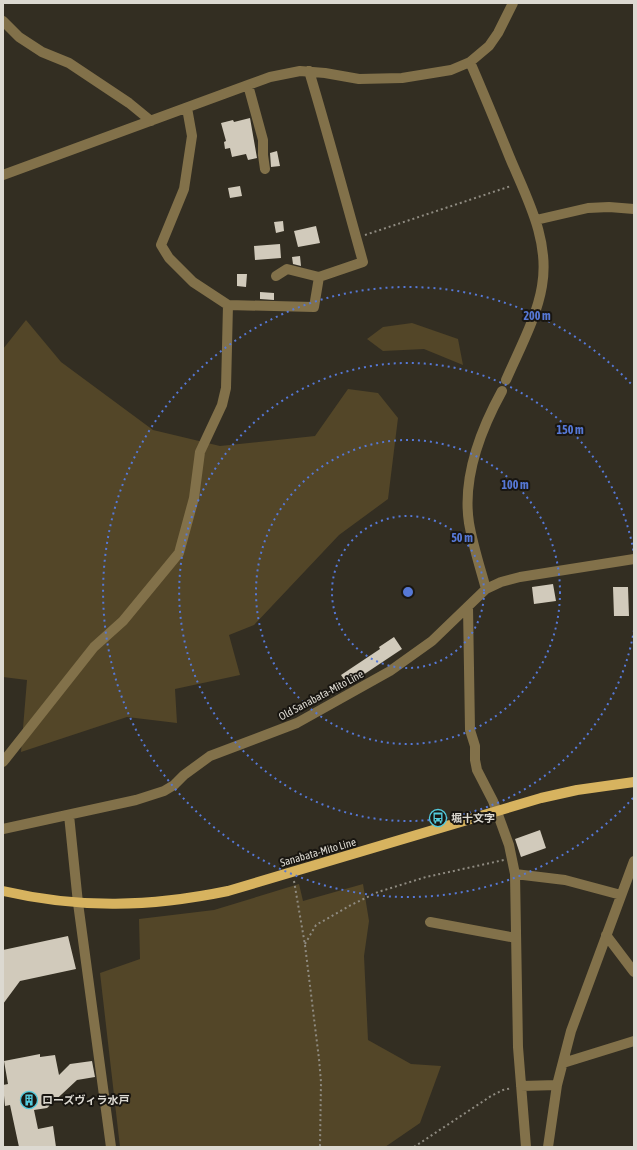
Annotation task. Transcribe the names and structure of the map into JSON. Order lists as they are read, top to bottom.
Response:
{
  "streets": {
    "main road": ["Sanabata-Mito Line"],
    "street": ["Old Sanabata-Mito Line"]
  },
  "places": {
    "bus stop": ["堀十文字"],
    "building": ["ローズヴィラ水戸"]
  },
  "rings": [
    "200 m",
    "150 m",
    "100 m",
    "50 m"
  ]
}
